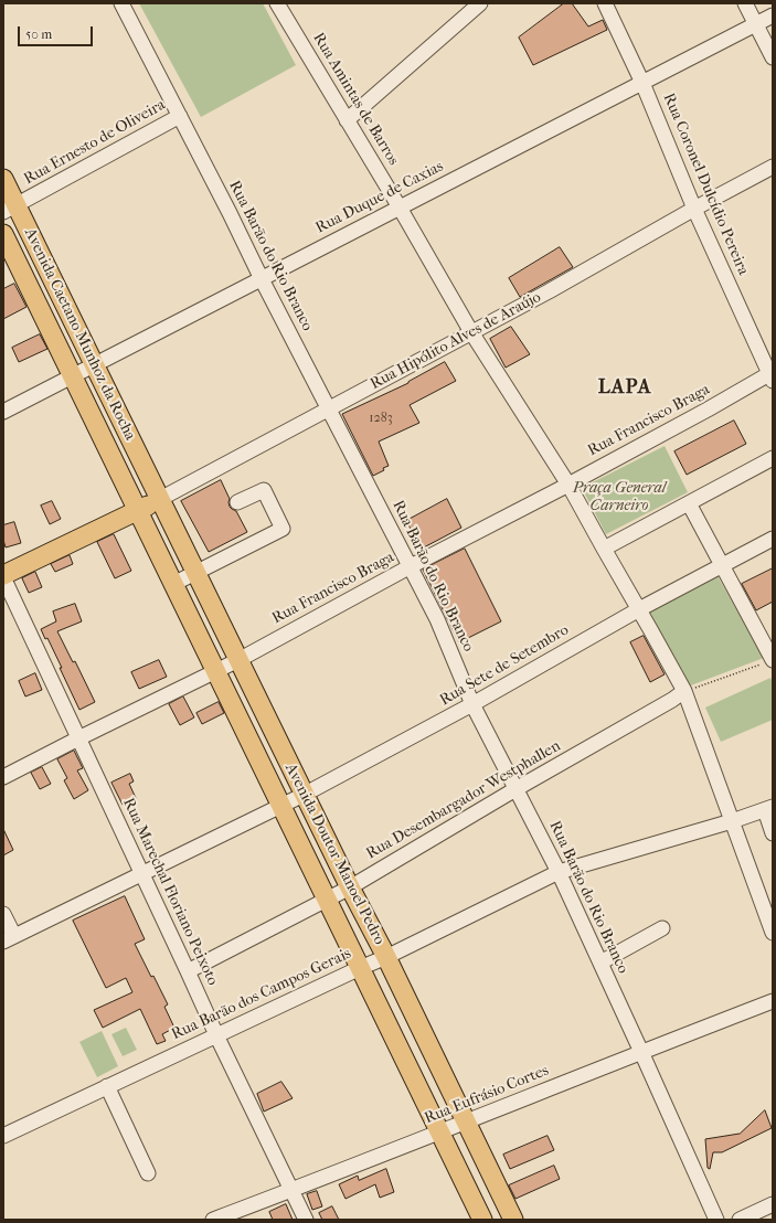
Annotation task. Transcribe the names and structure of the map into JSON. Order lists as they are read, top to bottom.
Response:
{
  "streets": {
    "main road": ["Avenida Caetano Munhoz da Rocha", "Avenida Doutor Manoel Pedro"],
    "street": [
      "Rua Amintas de Barros",
      "Rua Ernesto de Oliveira",
      "Rua Coronel Dulcídio Pereira",
      "Rua Duque de Caxias",
      "Rua Barão do Rio Branco",
      "Rua Hipólito Alves de Araújo",
      "Rua Francisco Braga",
      "Rua Sete de Setembro",
      "Rua Desembargador Westphallen",
      "Rua Marechal Floriano Peixoto",
      "Rua Barão dos Campos Gerais",
      "Rua Eufrásio Cortes"
    ]
  },
  "crossings": [
    ["Rua Amintas de Barros", "Rua Duque de Caxias"],
    ["Rua Amintas de Barros", "Rua Hipólito Alves de Araújo"],
    ["Rua Amintas de Barros", "Rua Francisco Braga"],
    ["Rua Amintas de Barros", "Rua Sete de Setembro"],
    ["Rua Amintas de Barros", "Rua Desembargador Westphallen"],
    ["Rua Amintas de Barros", "Rua Barão dos Campos Gerais"],
    ["Rua Ernesto de Oliveira", "Rua Barão do Rio Branco"],
    ["Rua Ernesto de Oliveira", "Avenida Caetano Munhoz da Rocha"],
    ["Rua Coronel Dulcídio Pereira", "Rua Duque de Caxias"],
    ["Rua Coronel Dulcídio Pereira", "Rua Hipólito Alves de Araújo"],
    ["Rua Coronel Dulcídio Pereira", "Rua Francisco Braga"],
    ["Rua Duque de Caxias", "Rua Barão do Rio Branco"],
    ["Rua Duque de Caxias", "Avenida Caetano Munhoz da Rocha"],
    ["Rua Barão do Rio Branco", "Rua Hipólito Alves de Araújo"],
    ["Rua Barão do Rio Branco", "Rua Francisco Braga"],
    ["Rua Barão do Rio Branco", "Rua Sete de Setembro"],
    ["Rua Barão do Rio Branco", "Rua Desembargador Westphallen"],
    ["Rua Barão do Rio Branco", "Rua Barão dos Campos Gerais"],
    ["Rua Barão do Rio Branco", "Rua Eufrásio Cortes"],
    ["Avenida Caetano Munhoz da Rocha", "Rua Hipólito Alves de Araújo"],
    ["Avenida Caetano Munhoz da Rocha", "Avenida Doutor Manoel Pedro"],
    ["Rua Hipólito Alves de Araújo", "Avenida Doutor Manoel Pedro"],
    ["Rua Francisco Braga", "Avenida Doutor Manoel Pedro"],
    ["Rua Francisco Braga", "Rua Marechal Floriano Peixoto"],
    ["Rua Sete de Setembro", "Avenida Doutor Manoel Pedro"],
    ["Rua Sete de Setembro", "Rua Marechal Floriano Peixoto"],
    ["Rua Desembargador Westphallen", "Avenida Doutor Manoel Pedro"],
    ["Rua Desembargador Westphallen", "Rua Marechal Floriano Peixoto"],
    ["Avenida Doutor Manoel Pedro", "Rua Barão dos Campos Gerais"],
    ["Avenida Doutor Manoel Pedro", "Rua Eufrásio Cortes"],
    ["Rua Marechal Floriano Peixoto", "Rua Barão dos Campos Gerais"],
    ["Rua Marechal Floriano Peixoto", "Rua Eufrásio Cortes"]
  ],
  "districts": ["LAPA"],
  "parks": ["Praça General Carneiro"],
  "house_numbers": ["1283"],
  "scale_bar": "50 m"
}
